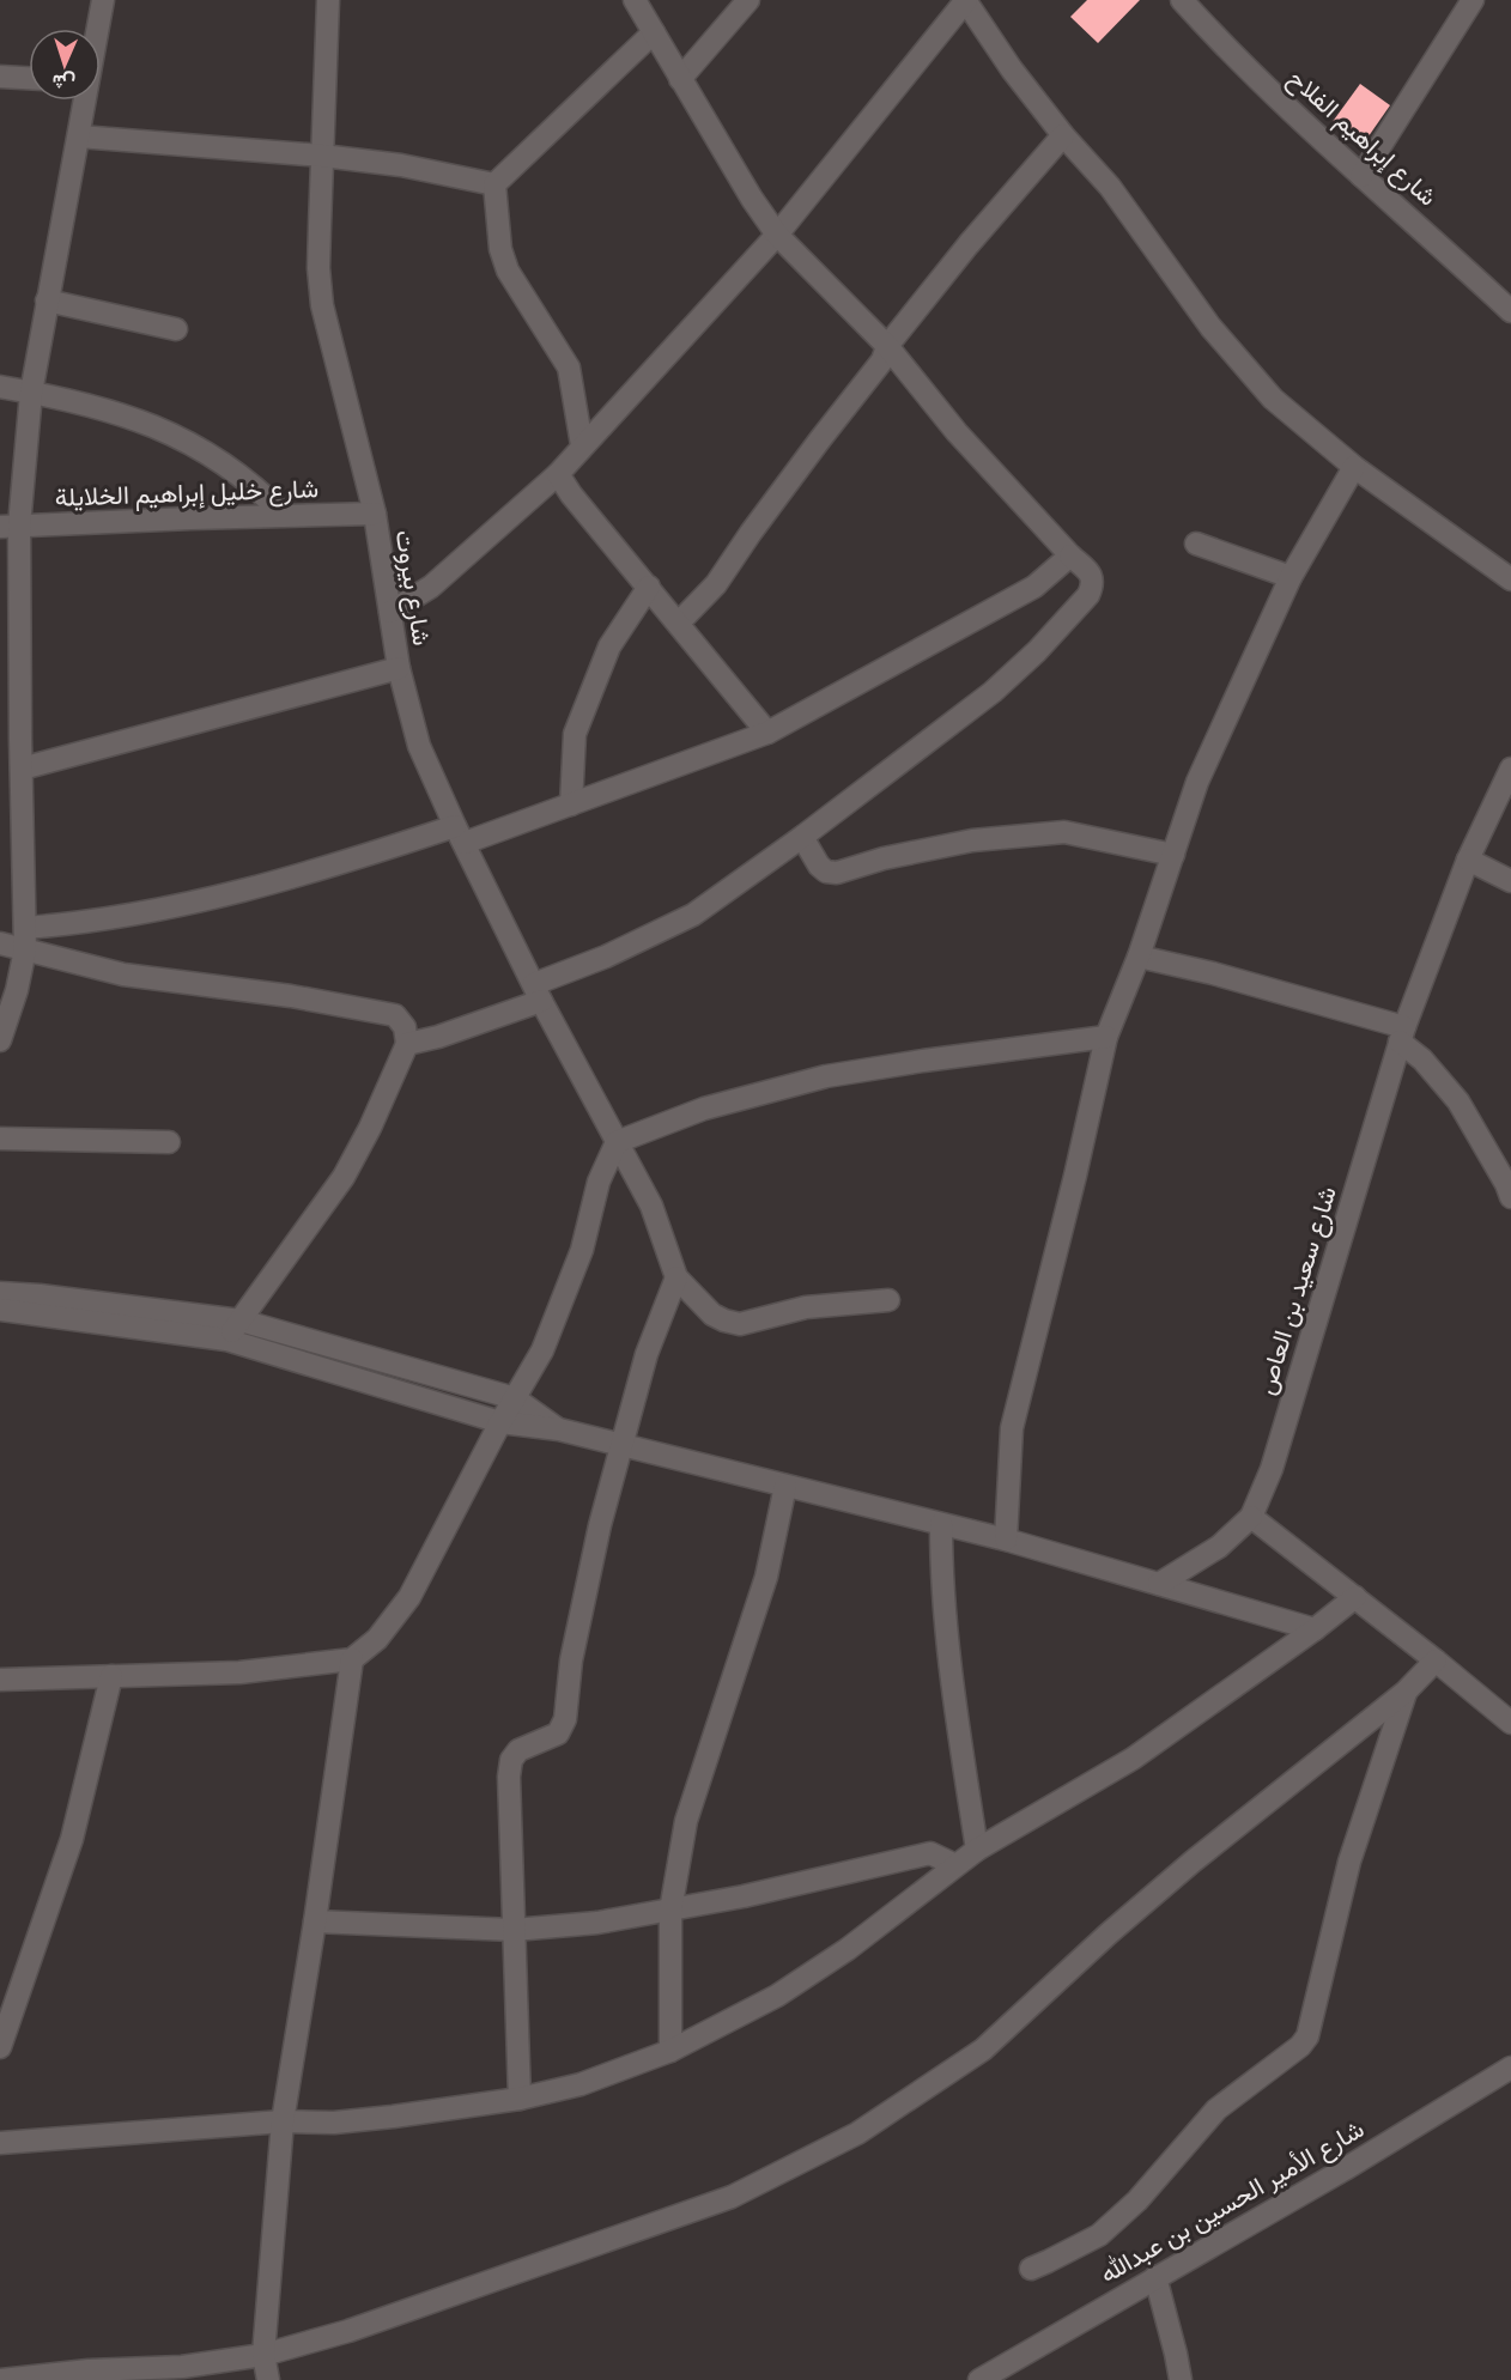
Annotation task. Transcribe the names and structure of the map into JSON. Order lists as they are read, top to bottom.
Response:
{
  "streets": {
    "street": [
      "شارع إبراهيم الفلاح",
      "شارع خليل إبراهيم الخلايلة",
      "شارع بيروت",
      "شارع سعيد بن العاص",
      "شارع الأمير الحسين بن عبدالله"
    ]
  },
  "crossings": [
    ["شارع خليل إبراهيم الخلايلة", "شارع بيروت"]
  ],
  "north": "bottom"
}
